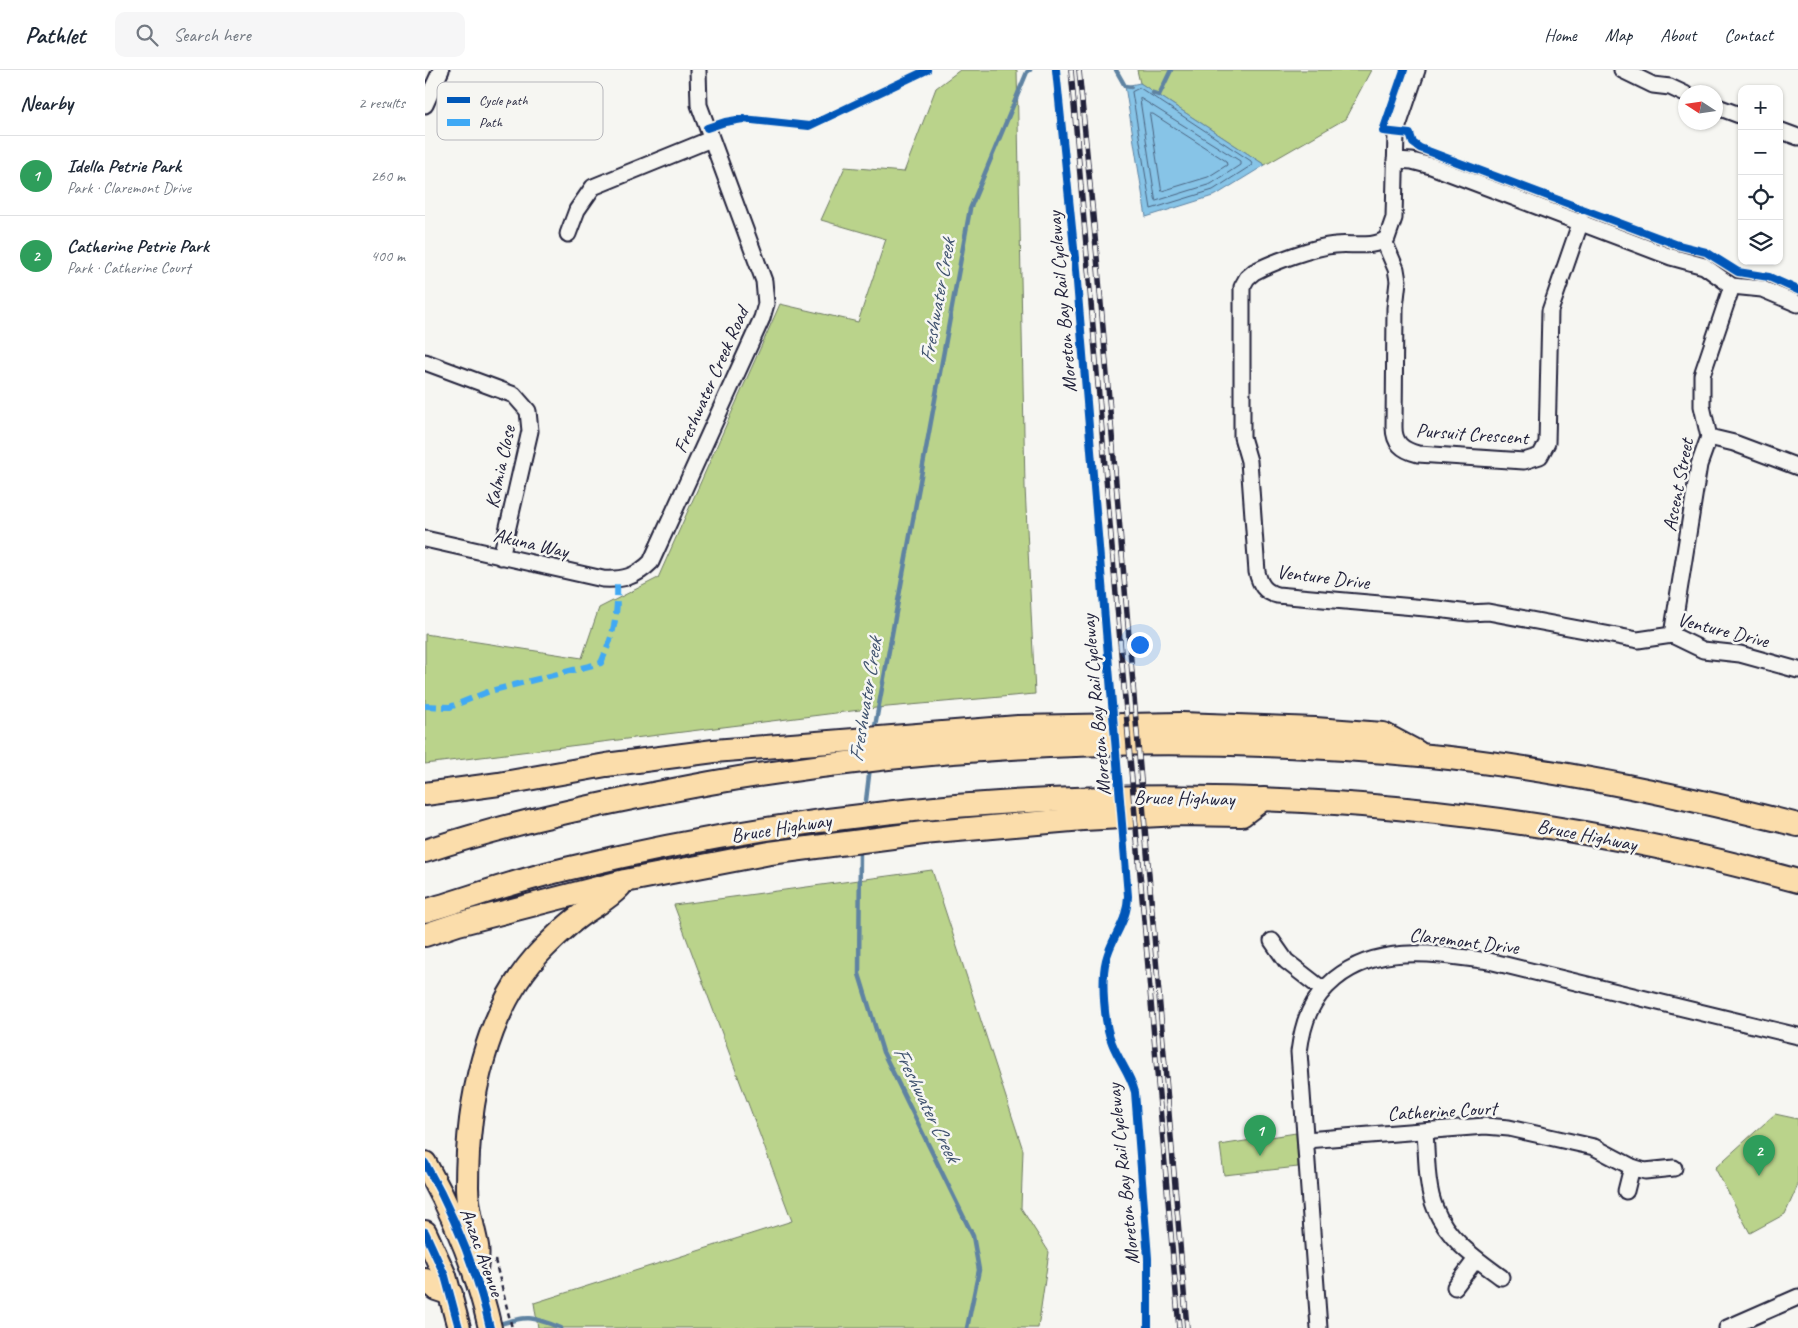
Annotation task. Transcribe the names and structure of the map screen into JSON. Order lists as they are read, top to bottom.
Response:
{
  "streets": {
    "highway": ["Bruce Highway", "Anzac Avenue"],
    "street": [
      "Freshwater Creek Road",
      "Pursuit Crescent",
      "Kalmia Close",
      "Ascent Street",
      "Akuna Way",
      "Venture Drive",
      "Claremont Drive",
      "Catherine Court"
    ],
    "cycle path": ["Moreton Bay Rail Cycleway"]
  },
  "crossings": [
    ["Freshwater Creek Road", "Akuna Way"],
    ["Pursuit Crescent", "Venture Drive"],
    ["Kalmia Close", "Akuna Way"],
    ["Ascent Street", "Venture Drive"],
    ["Claremont Drive", "Catherine Court"]
  ],
  "water": ["Freshwater Creek"],
  "legend": ["Cycle path", "Path"],
  "north": "left",
  "page": {
    "header": "Pathlet",
    "search": "Search here",
    "nav": [
      "Home",
      "Map",
      "About",
      "Contact"
    ],
    "heading": ["Nearby", "2 results"],
    "map_buttons": ["+", "−"],
    "list": [
      {
        "mark": "1",
        "name": "Idella Petrie Park",
        "note": "Park · Claremont Drive",
        "value": "260 m"
      },
      {
        "mark": "2",
        "name": "Catherine Petrie Park",
        "note": "Park · Catherine Court",
        "value": "400 m"
      }
    ],
    "pins": ["1", "2"]
  }
}
